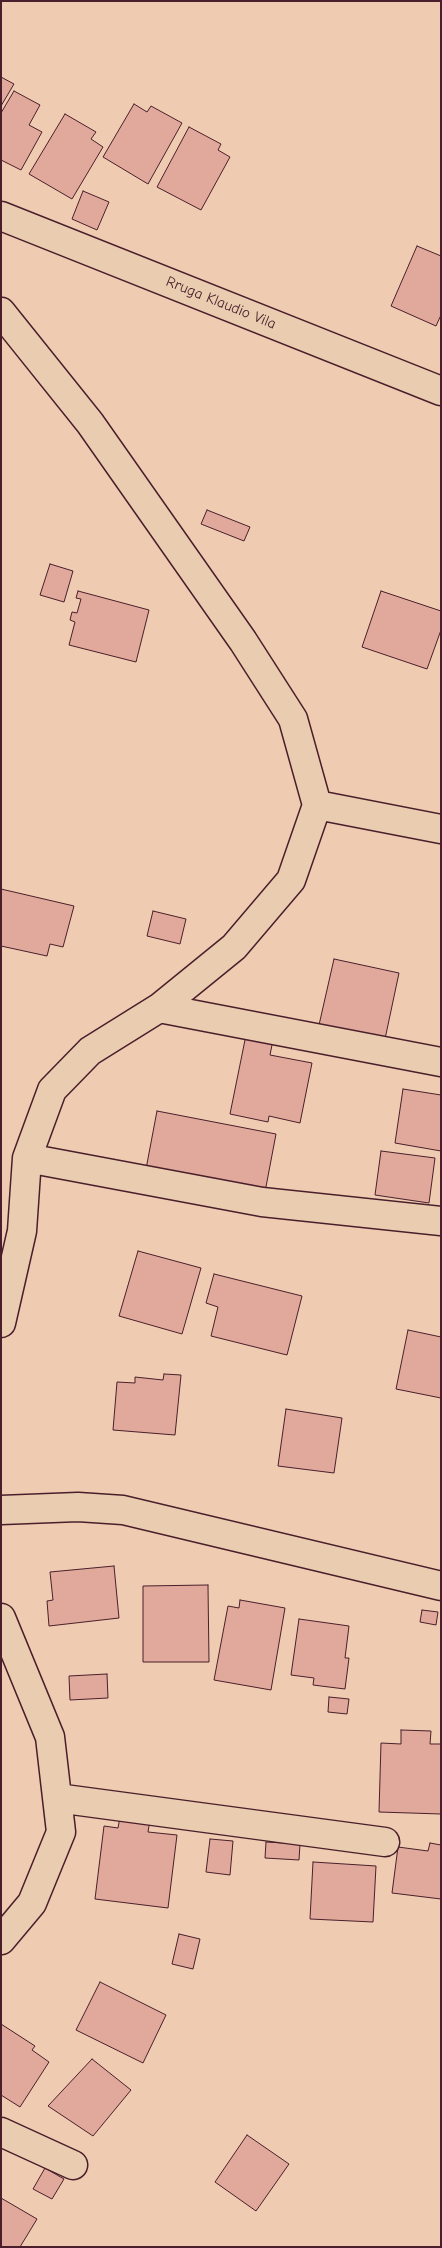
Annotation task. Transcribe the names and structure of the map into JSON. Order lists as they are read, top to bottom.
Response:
{
  "streets": {
    "street": ["Rruga Klaudio Vila"]
  }
}
